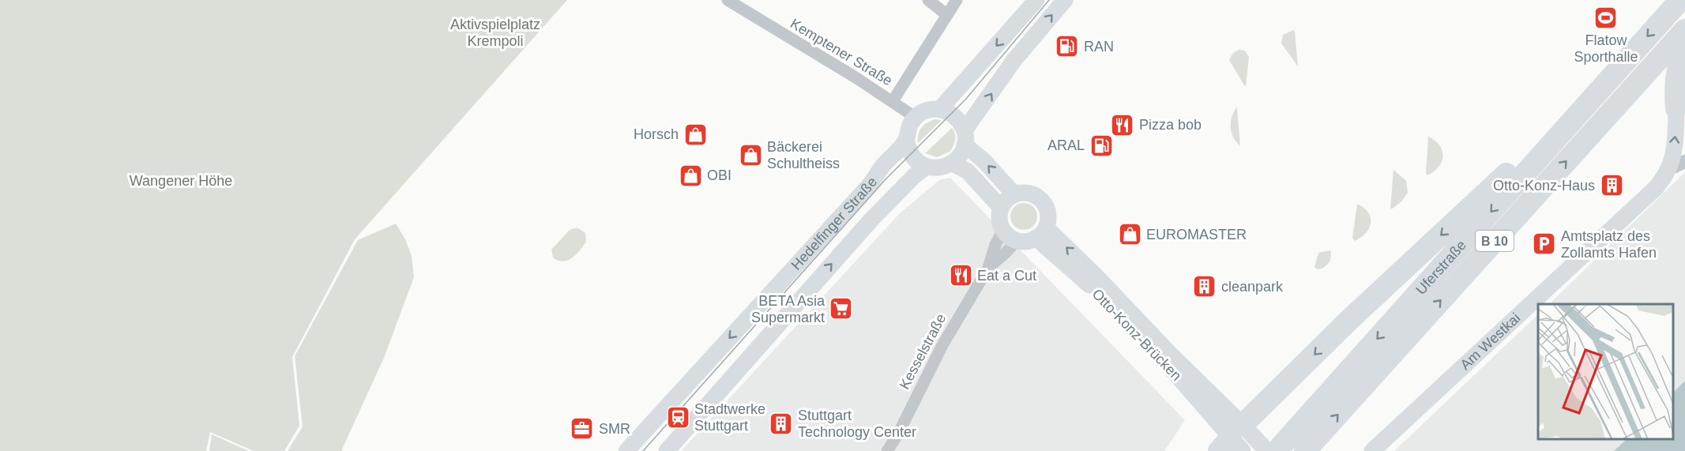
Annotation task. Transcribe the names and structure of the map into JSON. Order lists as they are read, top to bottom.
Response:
{
  "streets": {
    "highway": ["B 10", "Uferstraße"],
    "street": [
      "Kemptener Straße",
      "Hedelfinger Straße",
      "Otto-Konz-Brücken",
      "Am Westkai",
      "Kesselstraße"
    ]
  },
  "crossings": [
    ["Kemptener Straße", "Hedelfinger Straße"],
    ["B 10", "Uferstraße"],
    ["B 10", "Otto-Konz-Brücken"],
    ["Uferstraße", "Otto-Konz-Brücken"],
    ["Otto-Konz-Brücken", "Kesselstraße"]
  ],
  "parks": ["Aktivspielplatz Krempoli", "Wangener Höhe"],
  "places": {
    "sports": ["Flatow Sporthalle"],
    "fuel station": ["RAN", "ARAL"],
    "restaurant": ["Pizza bob", "Eat a Cut"],
    "shop": [
      "Horsch",
      "Bäckerei Schultheiss",
      "OBI",
      "EUROMASTER"
    ],
    "building": ["Otto-Konz-Haus", "cleanpark", "Stuttgart Technology Center"],
    "parking": ["Amtsplatz des Zollamts Hafen"],
    "supermarket": ["BETA Asia Supermarkt"],
    "station": ["Stadtwerke Stuttgart"],
    "office": ["SMR"]
  }
}
